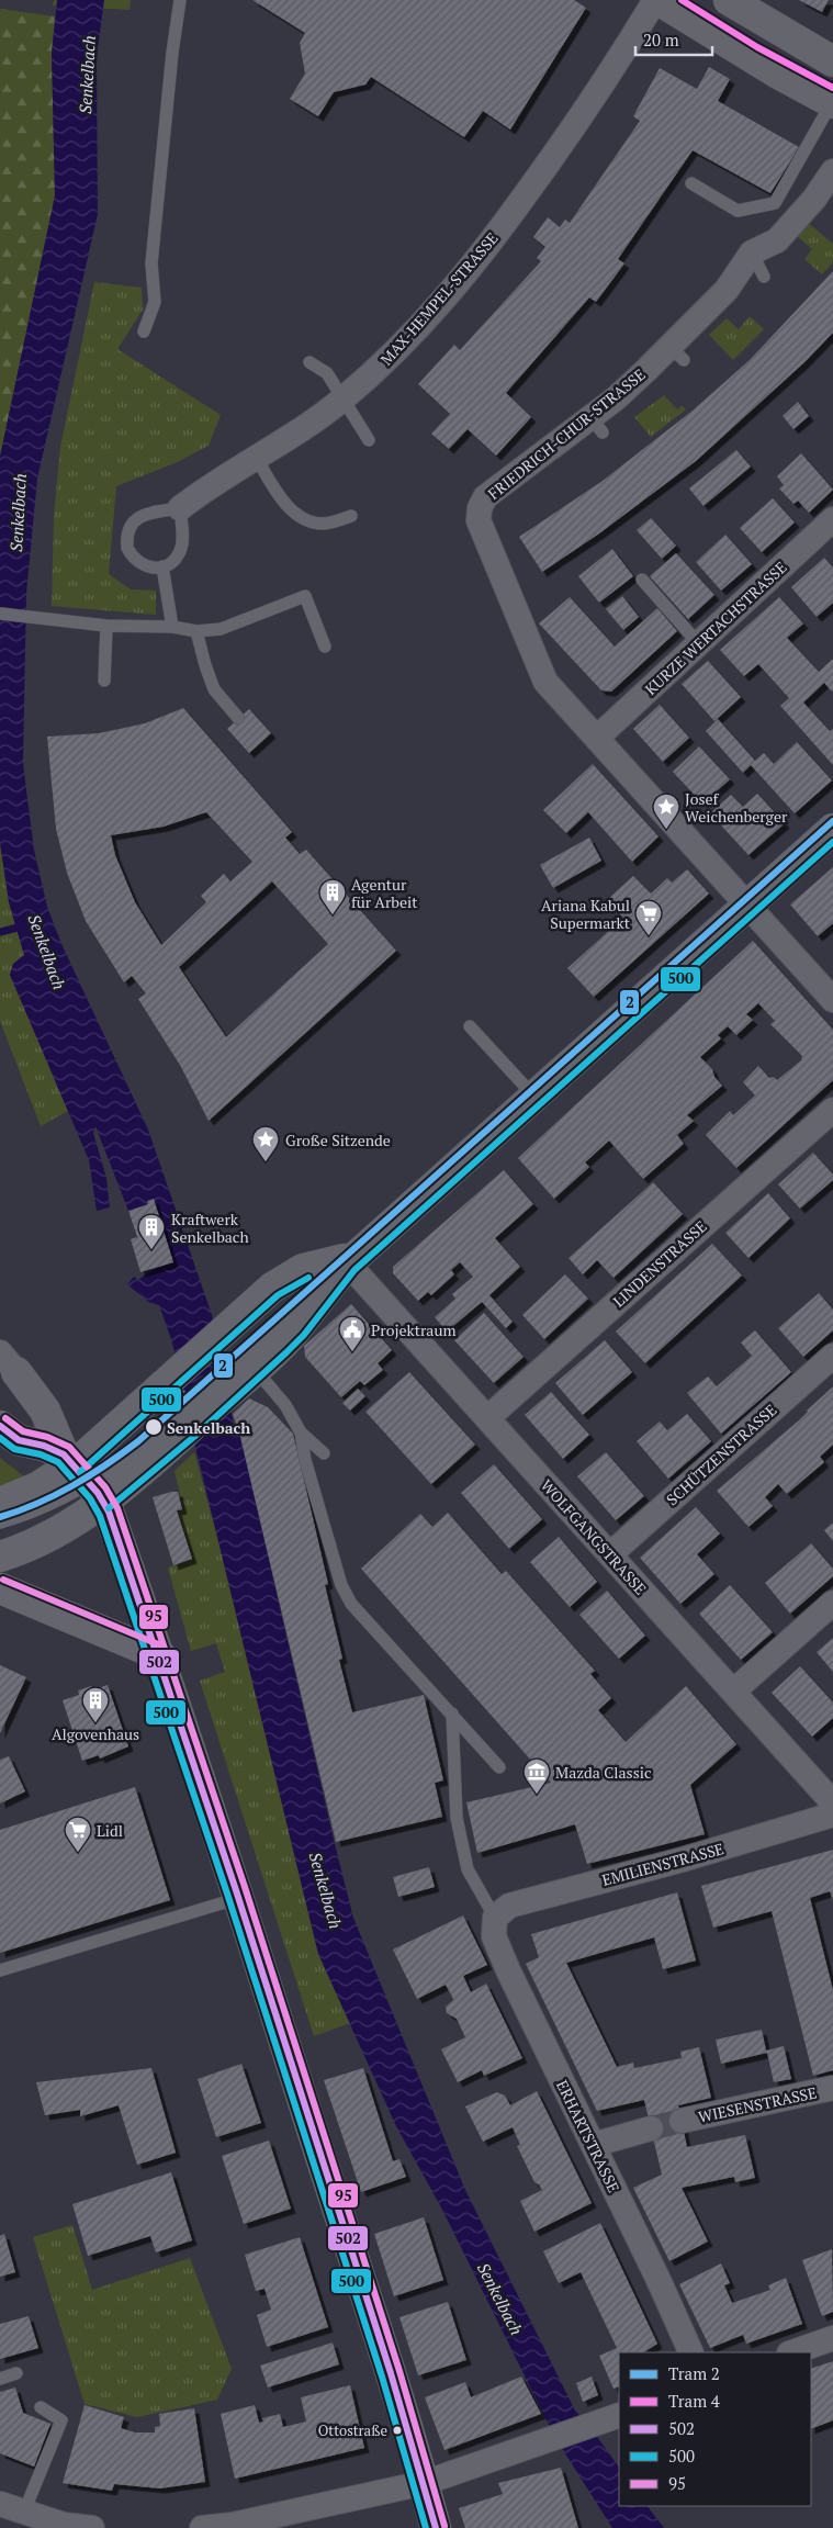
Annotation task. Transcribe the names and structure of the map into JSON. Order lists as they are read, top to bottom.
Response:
{
  "streets": {
    "street": [
      "MAX-HEMPEL-STRASSE",
      "FRIEDRICH-CHUR-STRASSE",
      "KURZE WERTACHSTRASSE",
      "LINDENSTRASSE",
      "SCHÜTZENSTRASSE",
      "WOLFGANGSTRASSE",
      "EMILIENSTRASSE",
      "WIESENSTRASSE",
      "ERHARTSTRASSE"
    ]
  },
  "crossings": [
    ["FRIEDRICH-CHUR-STRASSE", "KURZE WERTACHSTRASSE"],
    ["LINDENSTRASSE", "WOLFGANGSTRASSE"],
    ["SCHÜTZENSTRASSE", "WOLFGANGSTRASSE"],
    ["WOLFGANGSTRASSE", "EMILIENSTRASSE"],
    ["EMILIENSTRASSE", "ERHARTSTRASSE"]
  ],
  "water": ["Senkelbach"],
  "places": {
    "place": ["Josef Weichenberger", "Große Sitzende"],
    "building": ["Agentur für Arbeit", "Kraftwerk Senkelbach", "Algovenhaus"],
    "supermarket": ["Ariana Kabul Supermarkt", "Lidl"],
    "public building": ["Projektraum"],
    "other": ["Senkelbach", "Ottostraße"],
    "museum": ["Mazda Classic"]
  },
  "lines": [
    "tram line 4",
    "tram line 2",
    "transit line 500",
    "transit line 95",
    "transit line 502"
  ],
  "legend": [
    "Tram 2",
    "Tram 4",
    "502",
    "500",
    "95"
  ],
  "scale_bar": "20 m"
}
